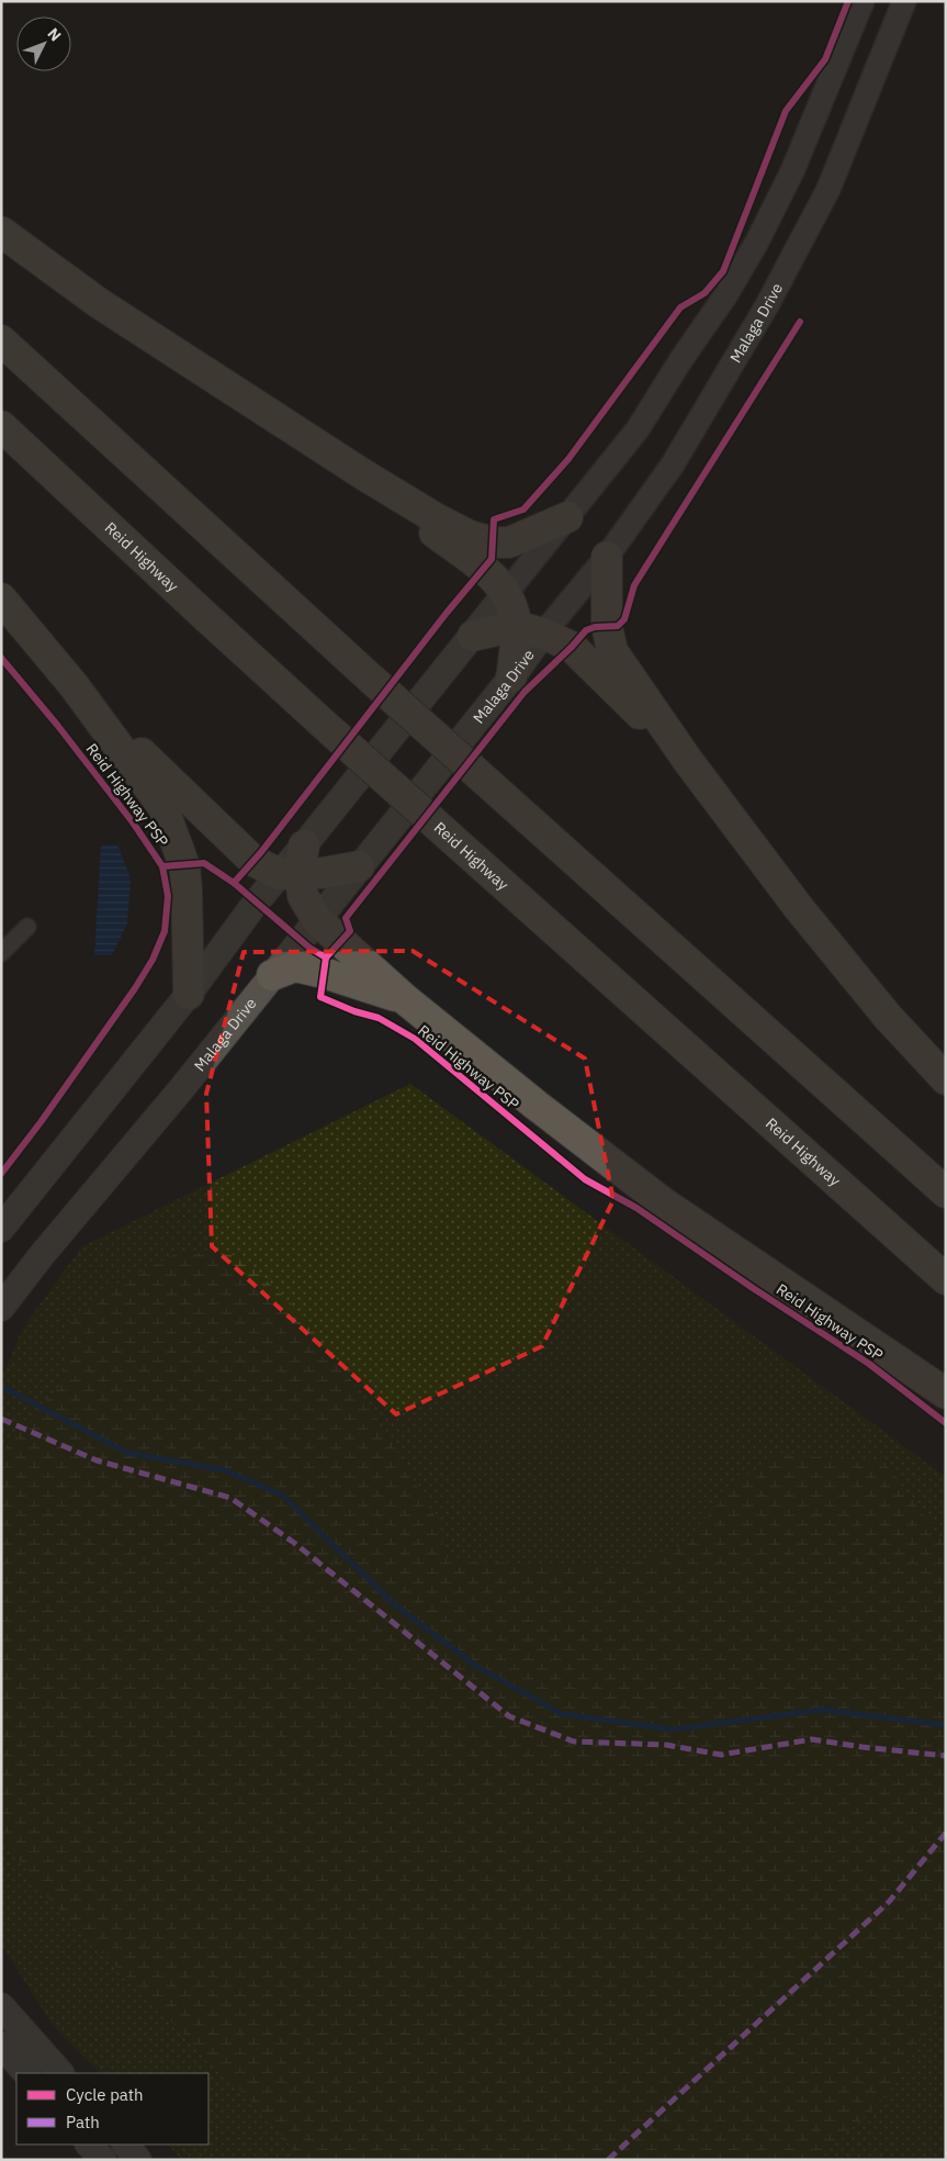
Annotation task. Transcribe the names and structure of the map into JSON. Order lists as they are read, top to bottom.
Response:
{
  "streets": {
    "highway": ["Reid Highway"],
    "main road": ["Malaga Drive"],
    "cycle path": ["Reid Highway PSP"]
  },
  "legend": ["Cycle path", "Path"],
  "north": "top right"
}
